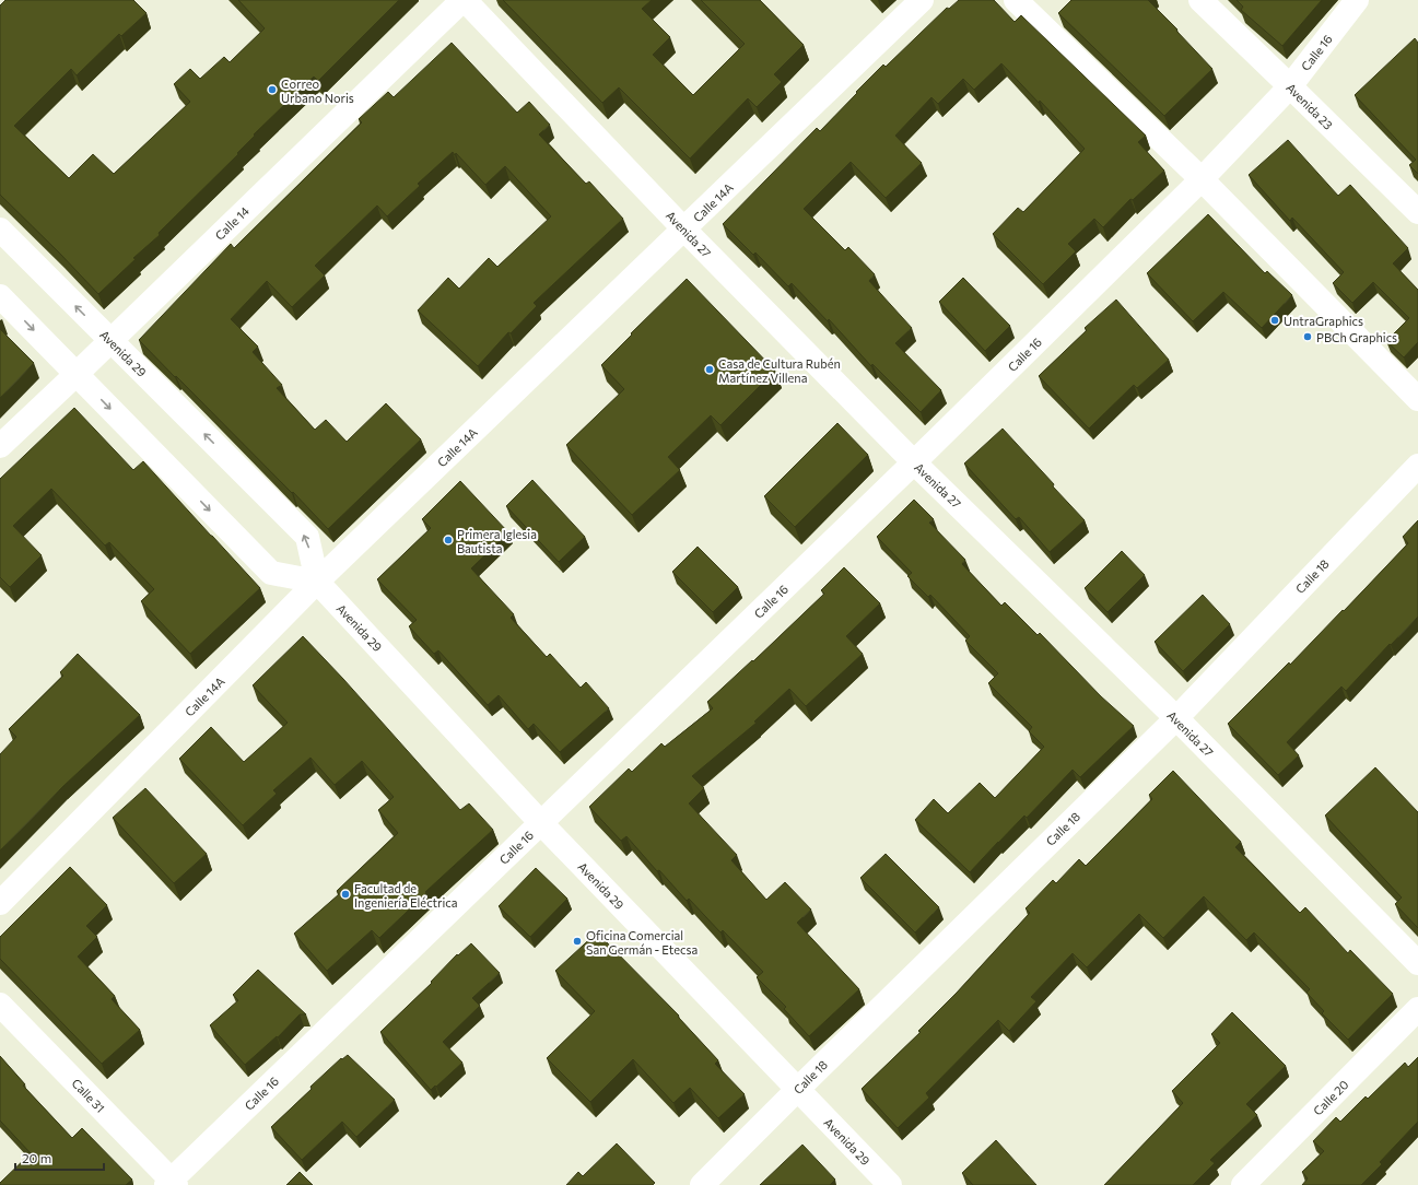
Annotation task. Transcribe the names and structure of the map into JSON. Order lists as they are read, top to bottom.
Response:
{
  "streets": {
    "street": [
      "Calle 16",
      "Avenida 23",
      "Calle 14A",
      "Calle 14",
      "Avenida 27",
      "Avenida 29",
      "Calle 18",
      "Calle 31",
      "Calle 20"
    ]
  },
  "crossings": [
    ["Calle 16", "Avenida 23"],
    ["Calle 16", "Avenida 27"],
    ["Calle 16", "Avenida 29"],
    ["Calle 16", "Calle 31"],
    ["Calle 14A", "Avenida 27"],
    ["Calle 14A", "Avenida 29"],
    ["Calle 14", "Avenida 27"],
    ["Calle 14", "Avenida 29"],
    ["Avenida 27", "Calle 18"],
    ["Avenida 29", "Calle 18"]
  ],
  "places": [
    "Correo Urbano Noris",
    "UntraGraphics",
    "PBCh Graphics",
    "Casa de Cultura Rubén Martínez Villena",
    "Primera Iglesia Bautista",
    "Facultad de Ingeniería Eléctrica",
    "Oficina Comercial San Germán - Etecsa"
  ],
  "scale_bar": "20 m"
}
